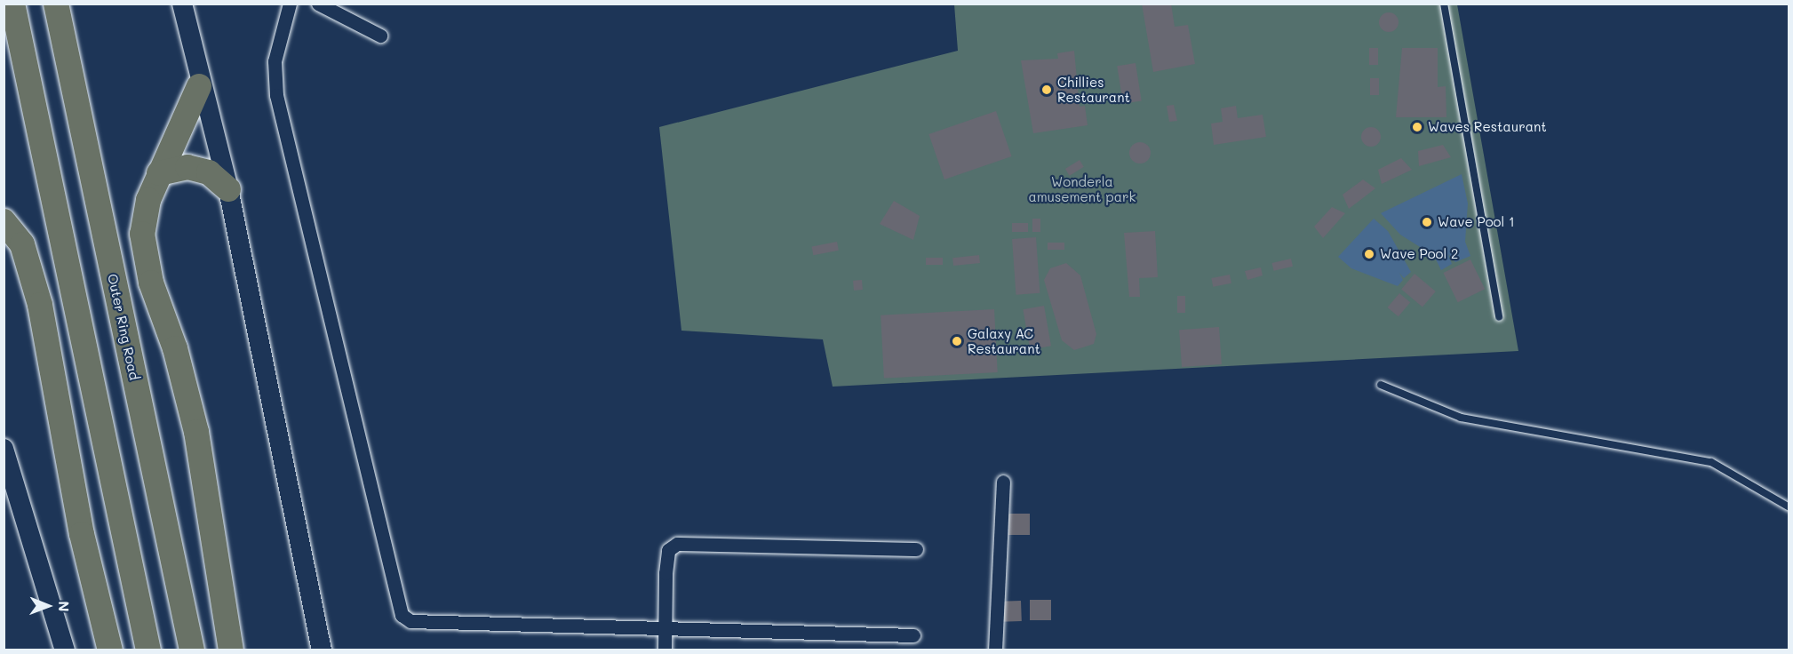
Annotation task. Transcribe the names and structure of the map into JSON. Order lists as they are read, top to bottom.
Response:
{
  "streets": {
    "highway": ["Outer Ring Road"]
  },
  "parks": ["Wonderla amusement park"],
  "places": [
    "Chillies Restaurant",
    "Waves Restaurant",
    "Wave Pool 1",
    "Wave Pool 2",
    "Galaxy AC Restaurant"
  ],
  "north": "right"
}
